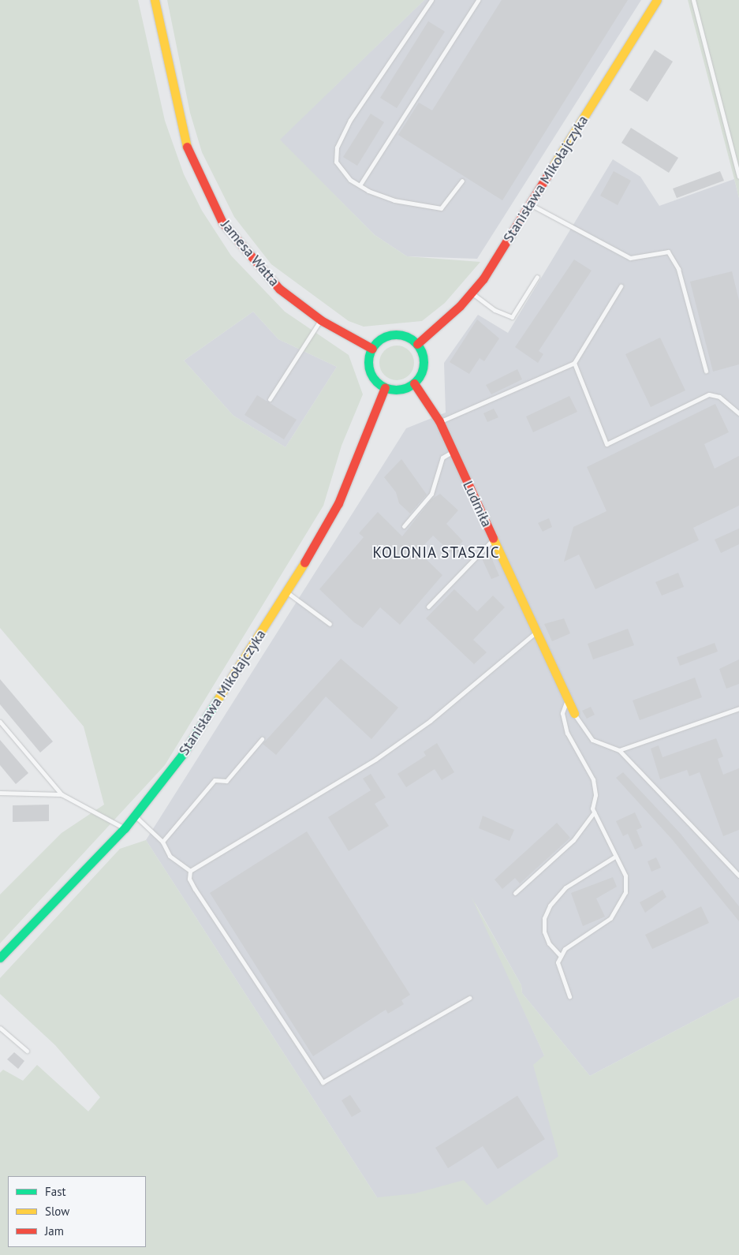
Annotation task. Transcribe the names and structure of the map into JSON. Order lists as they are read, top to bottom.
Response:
{
  "streets": {
    "street": ["Stanisława Mikołajczyka", "Jamesa Watta", "Ludmiła"]
  },
  "crossings": [
    ["Stanisława Mikołajczyka", "Jamesa Watta"],
    ["Stanisława Mikołajczyka", "Ludmiła"],
    ["Jamesa Watta", "Ludmiła"]
  ],
  "districts": ["KOLONIA STASZIC"],
  "legend": ["Fast", "Slow", "Jam"]
}
